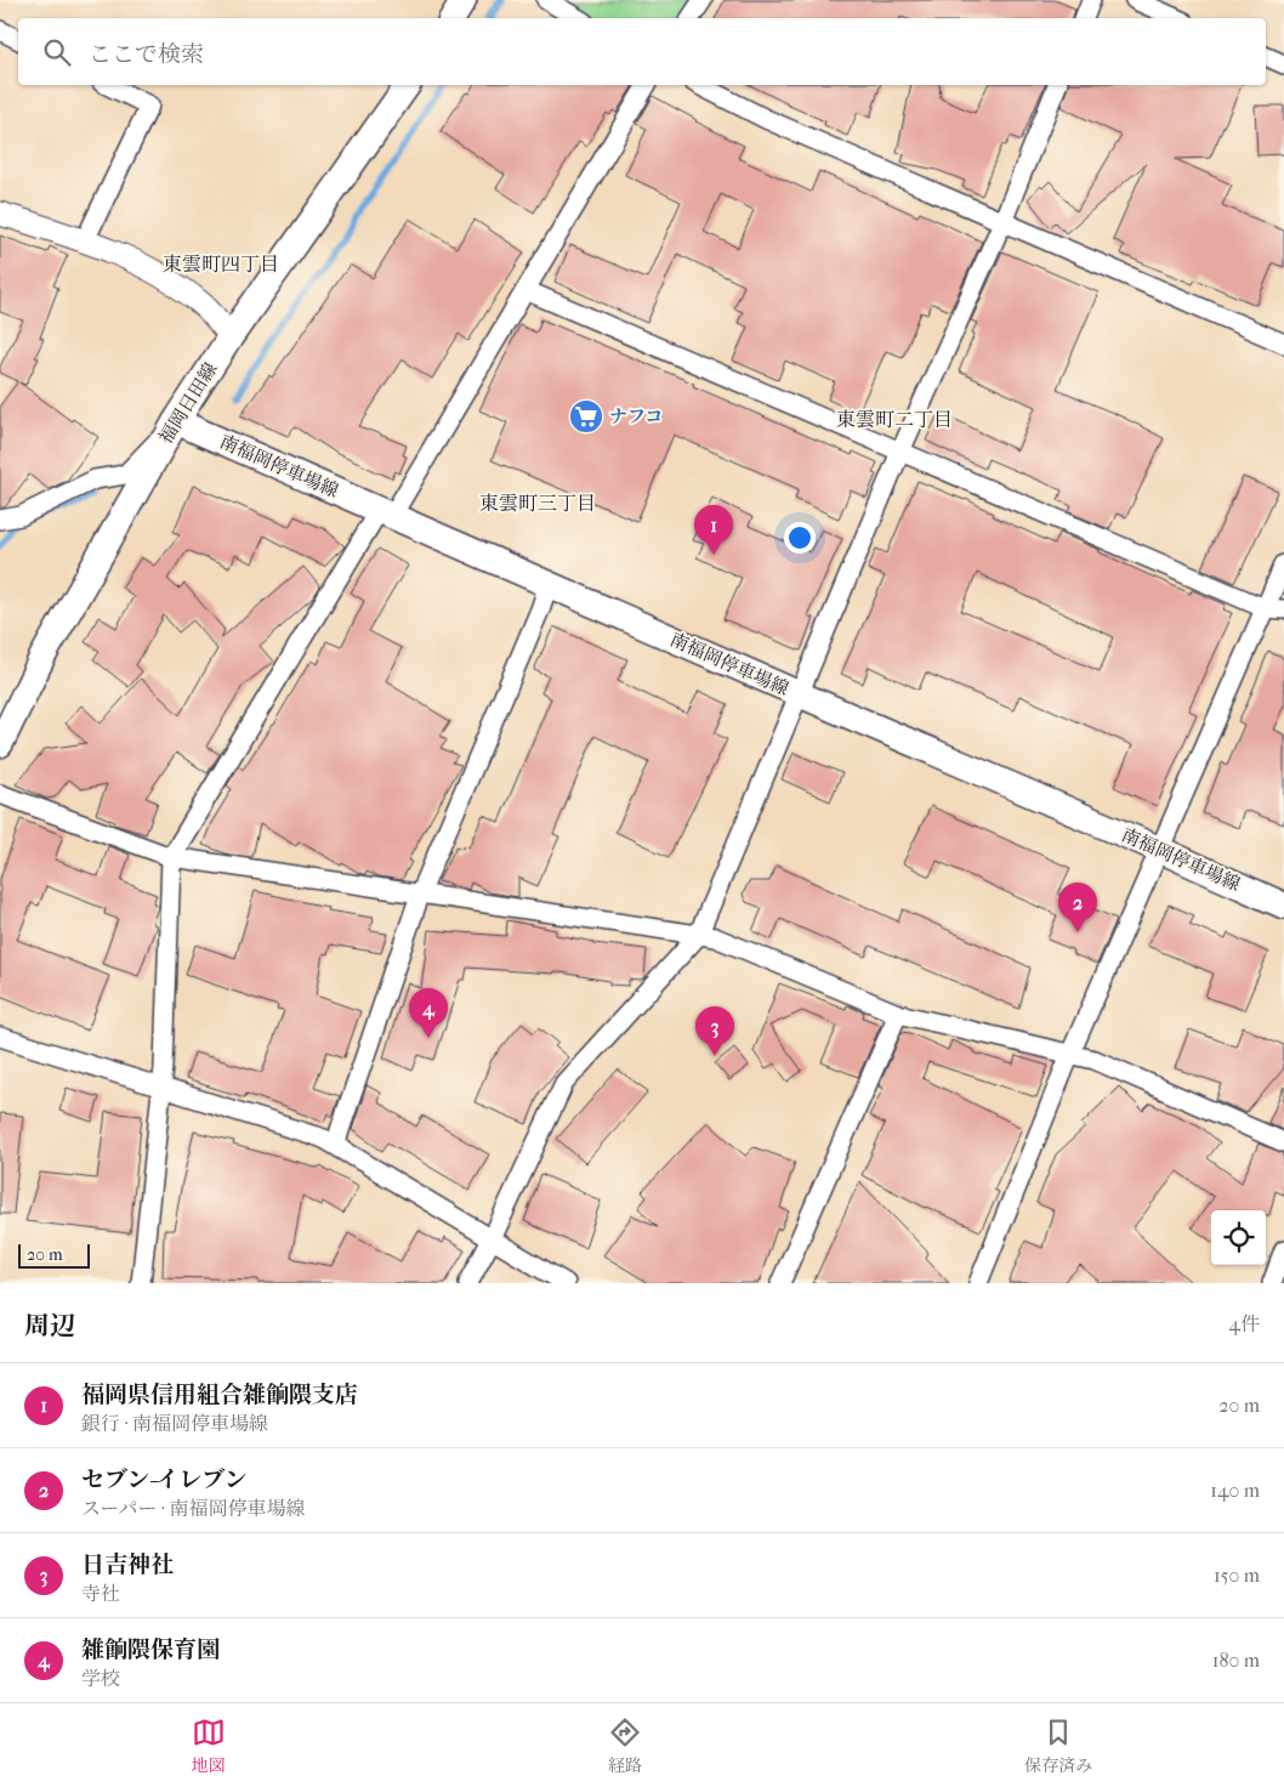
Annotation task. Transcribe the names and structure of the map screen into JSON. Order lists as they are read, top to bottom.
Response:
{
  "streets": {
    "main road": ["福岡日田線", "南福岡停車場線"]
  },
  "crossings": [
    ["福岡日田線", "南福岡停車場線"]
  ],
  "districts": ["東雲町四丁目", "東雲町二丁目", "東雲町三丁目"],
  "places": {
    "supermarket": ["ナフコ"]
  },
  "scale_bar": "20 m",
  "page": {
    "search": "ここで検索",
    "pins": [
      "1",
      "2",
      "4",
      "3"
    ],
    "scale": "20 m",
    "heading": ["周辺", "4件"],
    "list": [
      {
        "mark": "1",
        "name": "福岡県信用組合雑餉隈支店",
        "note": "銀行 · 南福岡停車場線",
        "value": "20 m"
      },
      {
        "mark": "2",
        "name": "セブン-イレブン",
        "note": "スーパー · 南福岡停車場線",
        "value": "140 m"
      },
      {
        "mark": "3",
        "name": "日吉神社",
        "note": "寺社",
        "value": "150 m"
      },
      {
        "mark": "4",
        "name": "雑餉隈保育園",
        "note": "学校",
        "value": "180 m"
      }
    ],
    "nav": ["地図", "経路", "保存済み"]
  }
}
